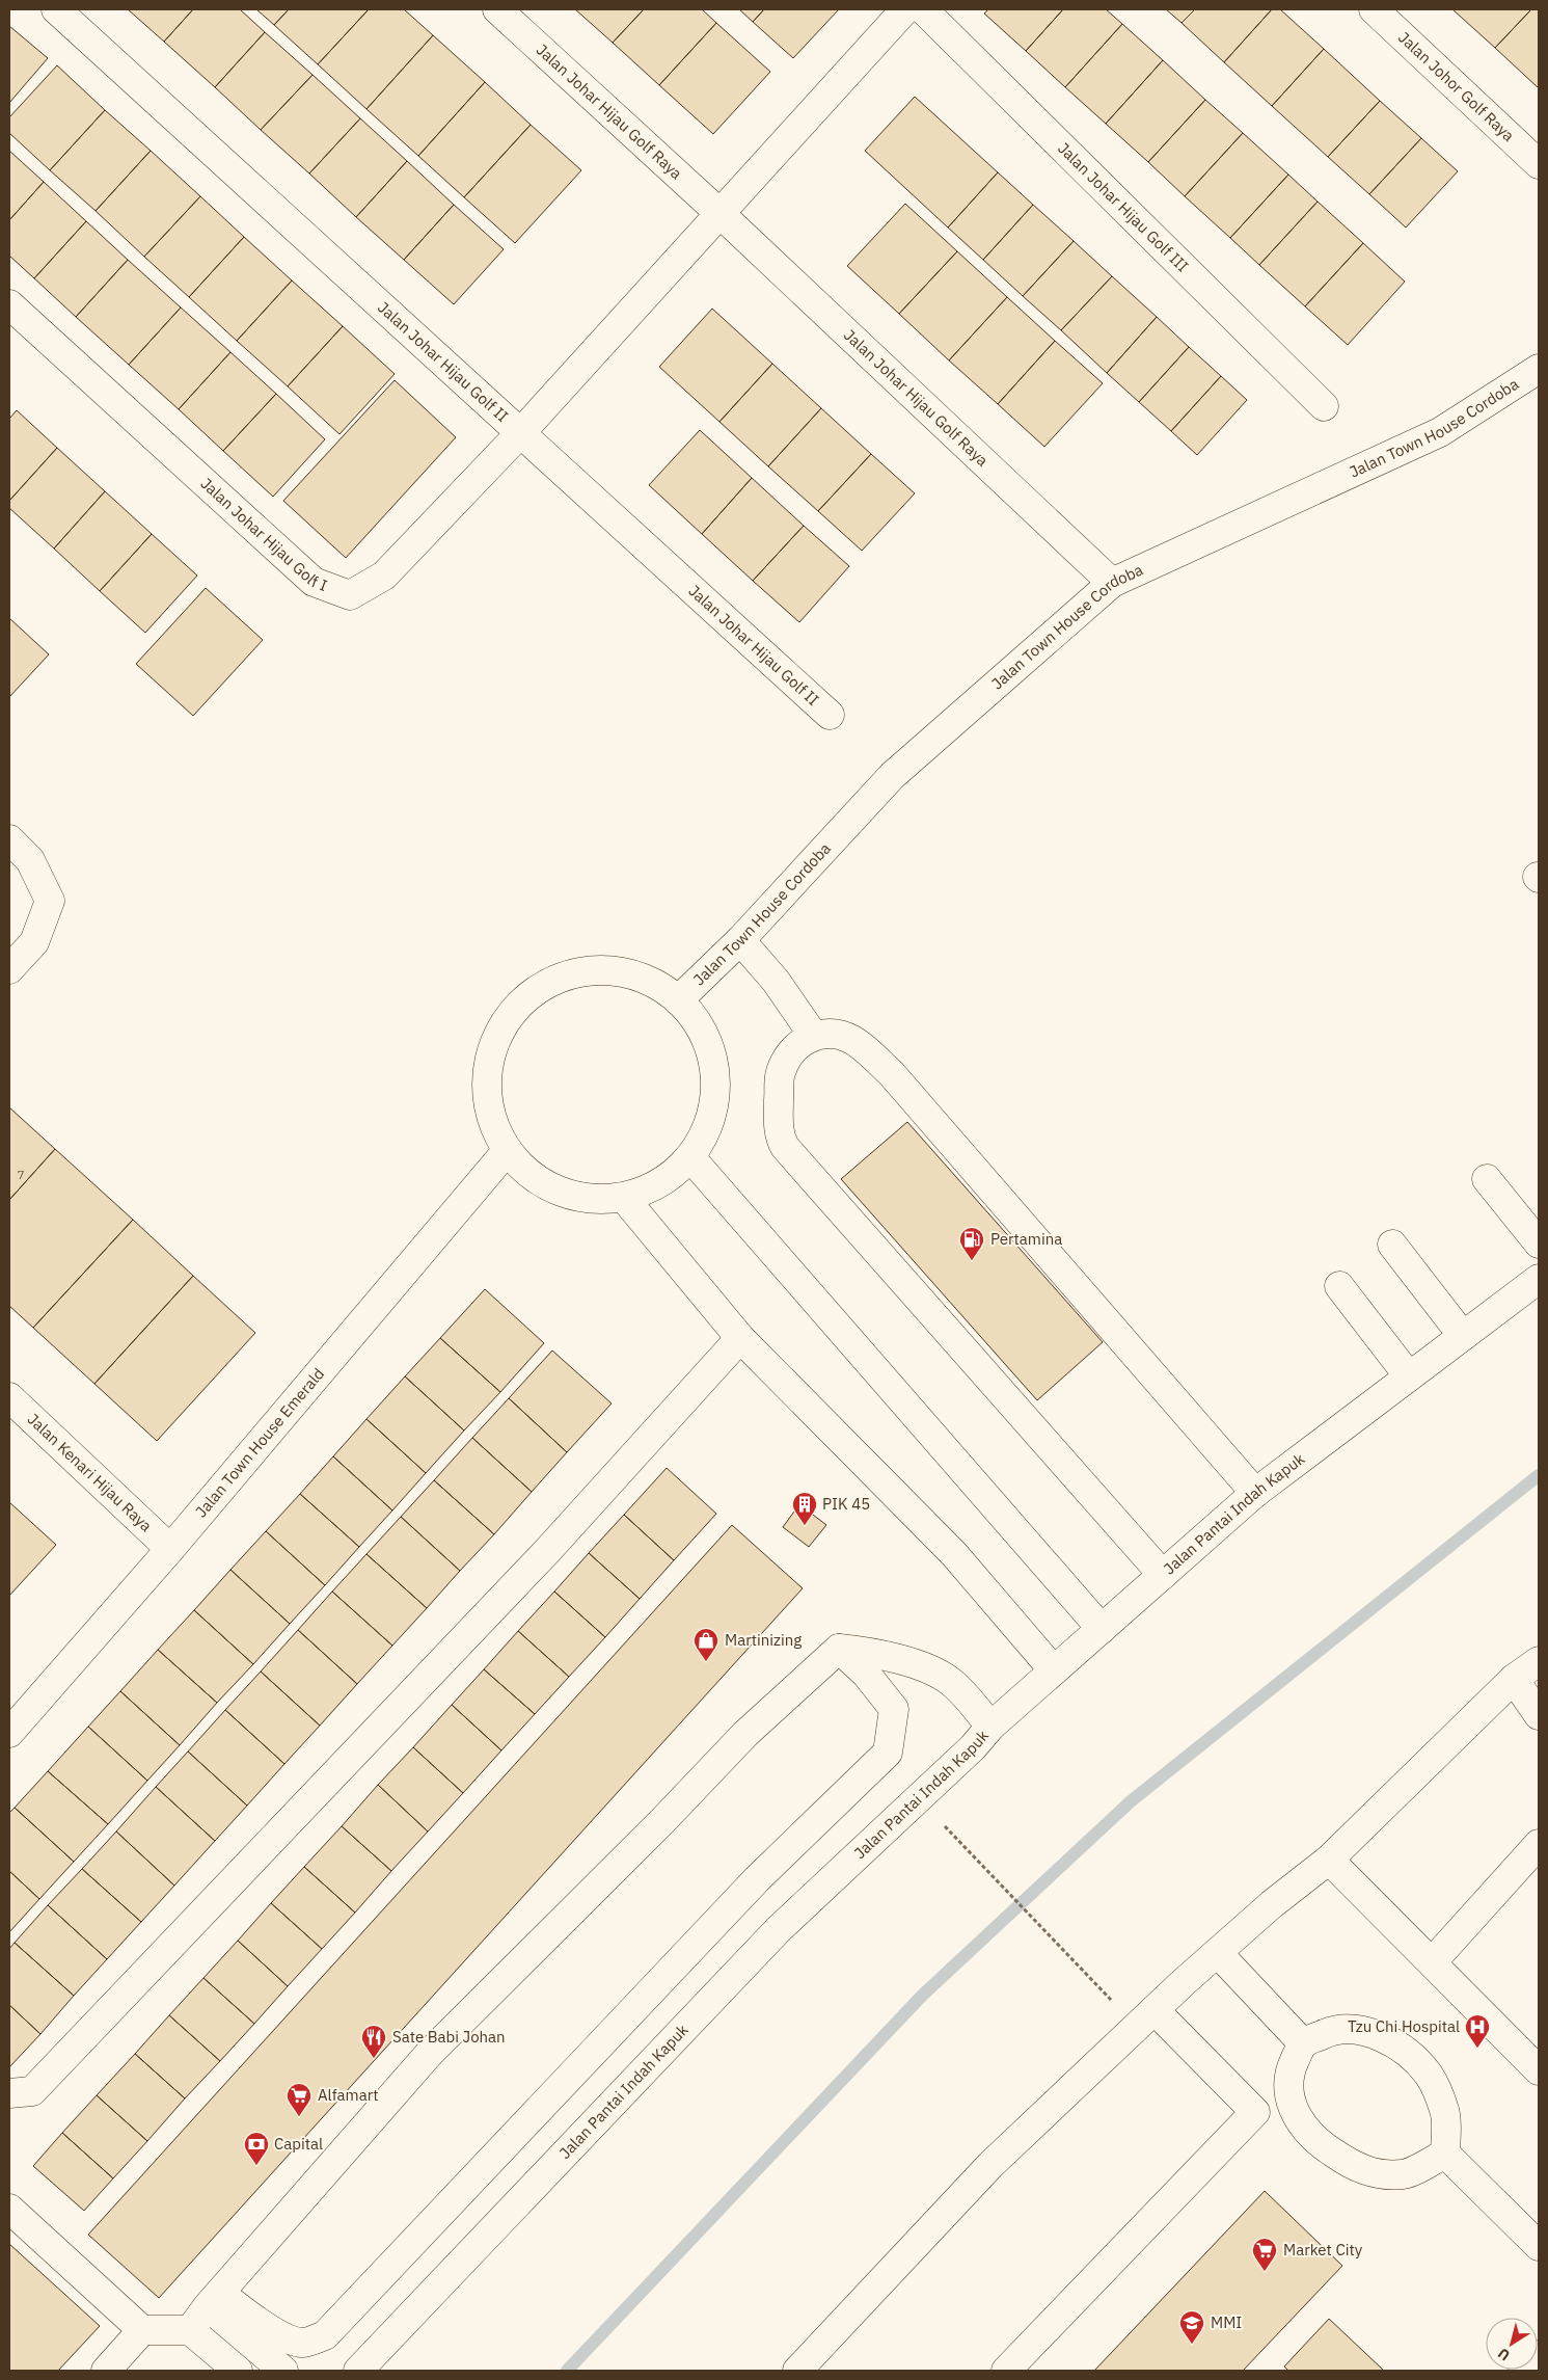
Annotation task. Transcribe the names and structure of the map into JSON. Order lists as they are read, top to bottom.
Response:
{
  "streets": {
    "street": [
      "Jalan Johor Golf Raya",
      "Jalan Johar Hijau Golf Raya",
      "Jalan Johar Hijau Golf III",
      "Jalan Johar Hijau Golf II",
      "Jalan Town House Cordoba",
      "Jalan Johar Hijau Golf I",
      "Jalan Town House Emerald",
      "Jalan Kenari Hijau Raya",
      "Jalan Pantai Indah Kapuk"
    ]
  },
  "crossings": [
    ["Jalan Johar Hijau Golf Raya", "Jalan Town House Cordoba"],
    ["Jalan Johar Hijau Golf II", "Jalan Johar Hijau Golf I"],
    ["Jalan Town House Emerald", "Jalan Kenari Hijau Raya"]
  ],
  "places": {
    "fuel station": ["Pertamina"],
    "building": ["PIK 45"],
    "shop": ["Martinizing"],
    "hospital": ["Tzu Chi Hospital"],
    "restaurant": ["Sate Babi Johan"],
    "supermarket": ["Alfamart", "Market City"],
    "bank": ["Capital"],
    "school or university": ["MMI"]
  },
  "house_numbers": ["7"],
  "north": "bottom left"
}
